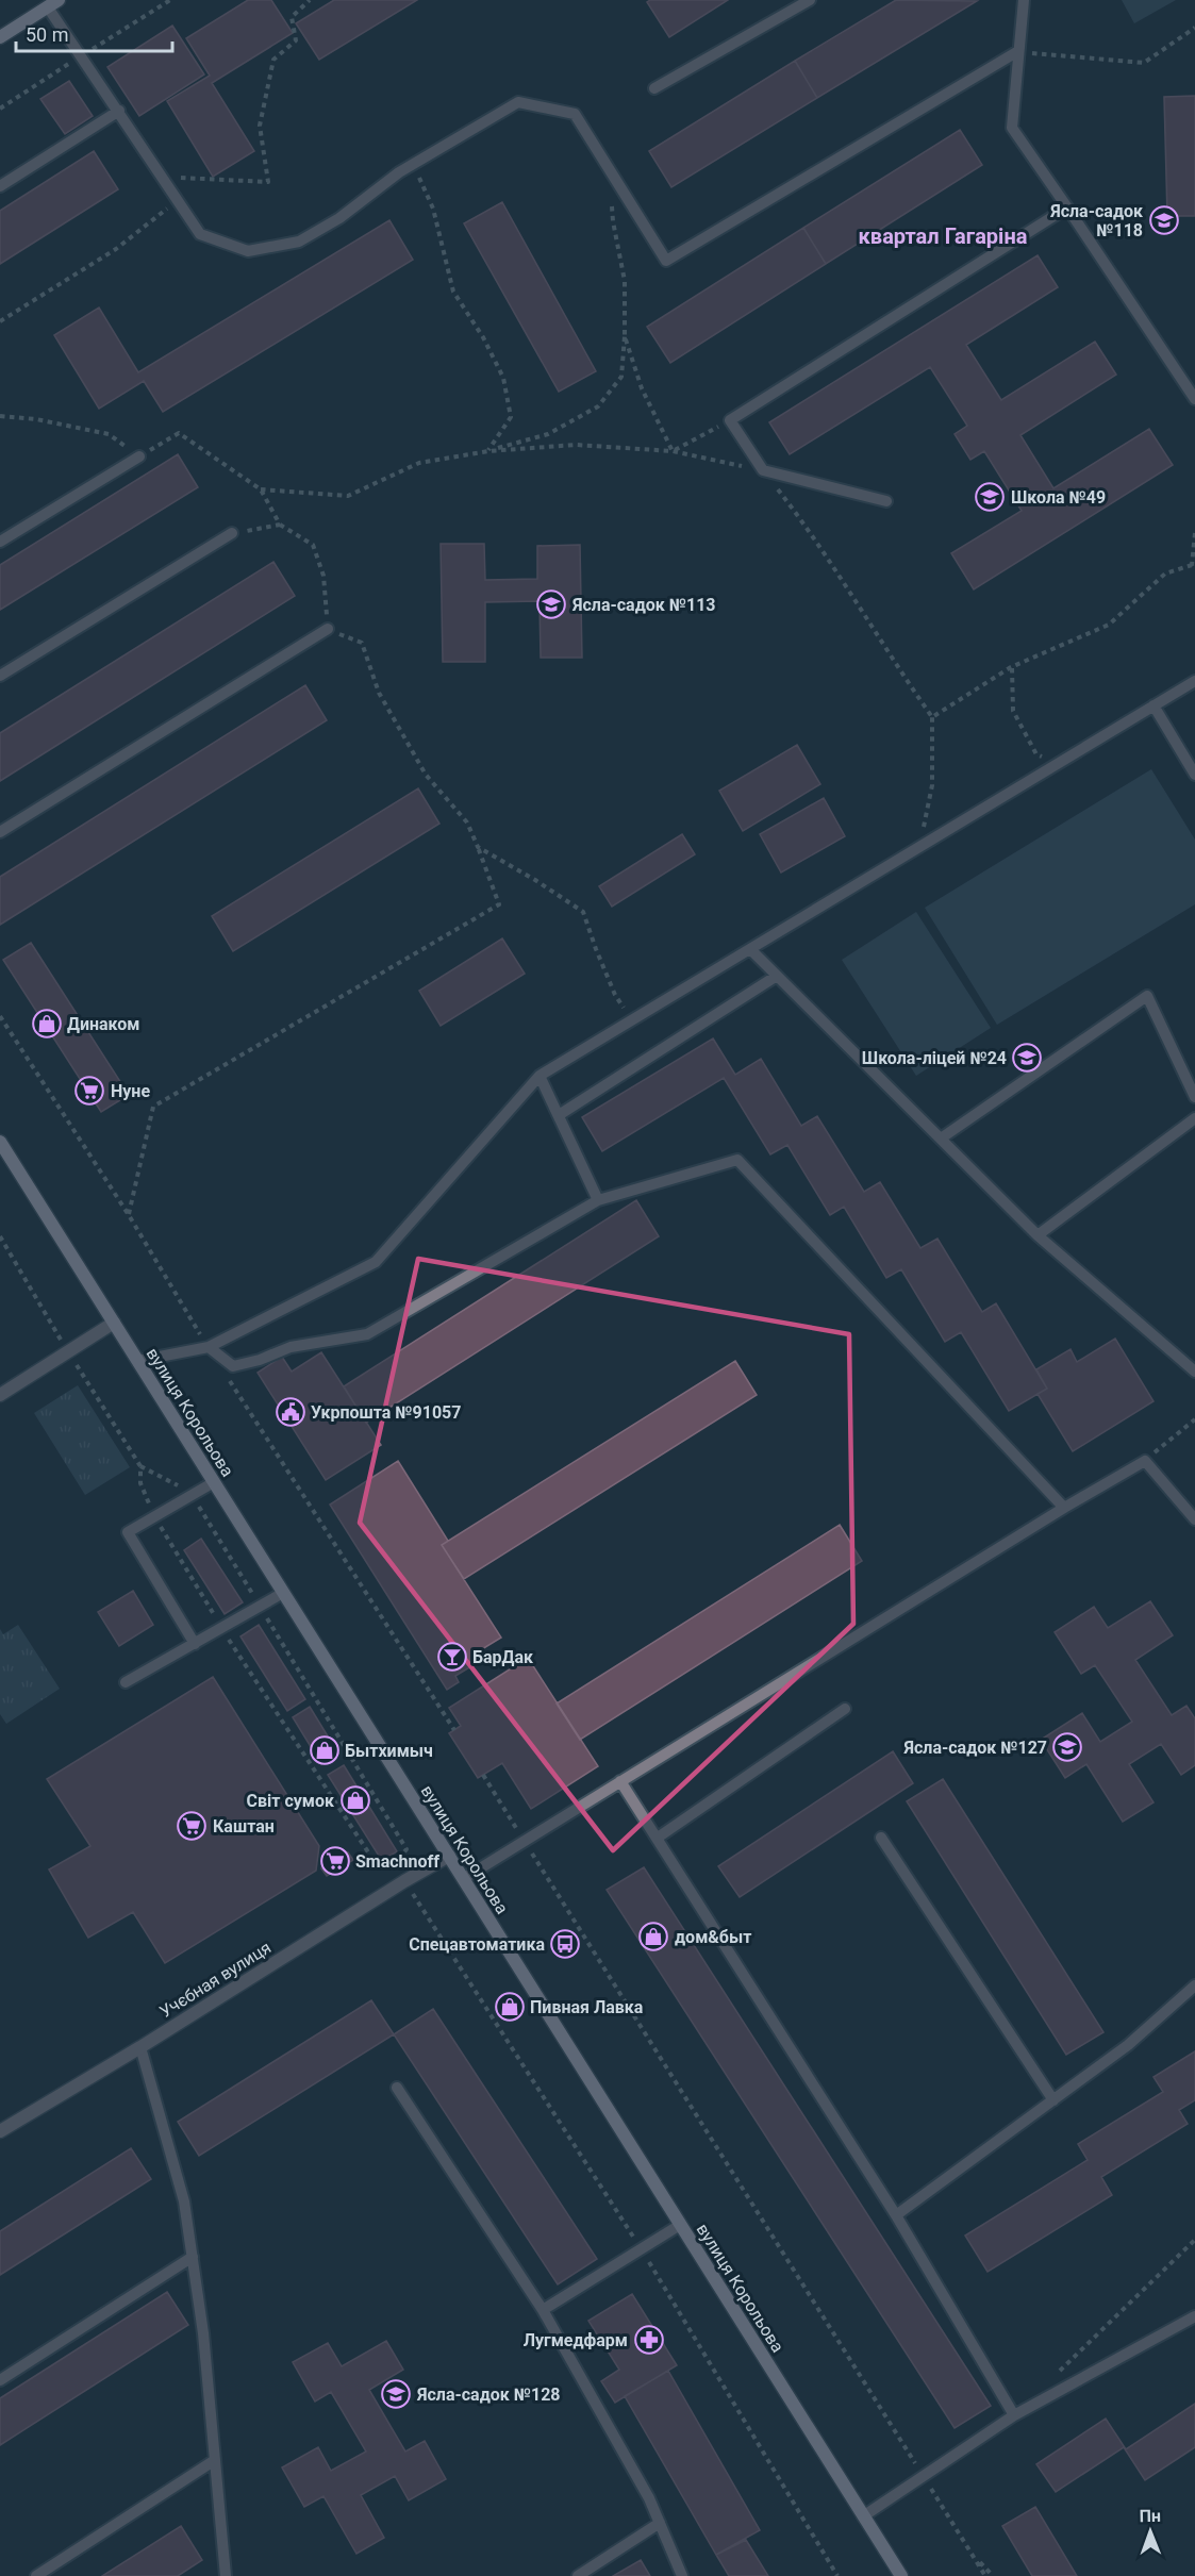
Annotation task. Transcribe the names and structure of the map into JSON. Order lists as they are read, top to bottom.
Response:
{
  "streets": {
    "street": ["вулиця Корольова", "Учєбная вулиця"]
  },
  "crossings": [
    ["вулиця Корольова", "Учєбная вулиця"]
  ],
  "districts": ["квартал Гагаріна"],
  "places": {
    "school or university": [
      "Ясла-садок №118",
      "Школа №49",
      "Ясла-садок №113",
      "Школа-ліцей №24",
      "Ясла-садок №127",
      "Ясла-садок №128"
    ],
    "shop": [
      "Динаком",
      "Бытхимыч",
      "Світ сумок",
      "дом&быт",
      "Пивная Лавка"
    ],
    "supermarket": ["Нуне", "Каштан", "Smachnoff"],
    "public building": ["Укрпошта №91057"],
    "bar": ["БарДак"],
    "bus stop": ["Спецавтоматика"],
    "pharmacy": ["Лугмедфарм"]
  },
  "scale_bar": "50 m",
  "north": "top"
}
